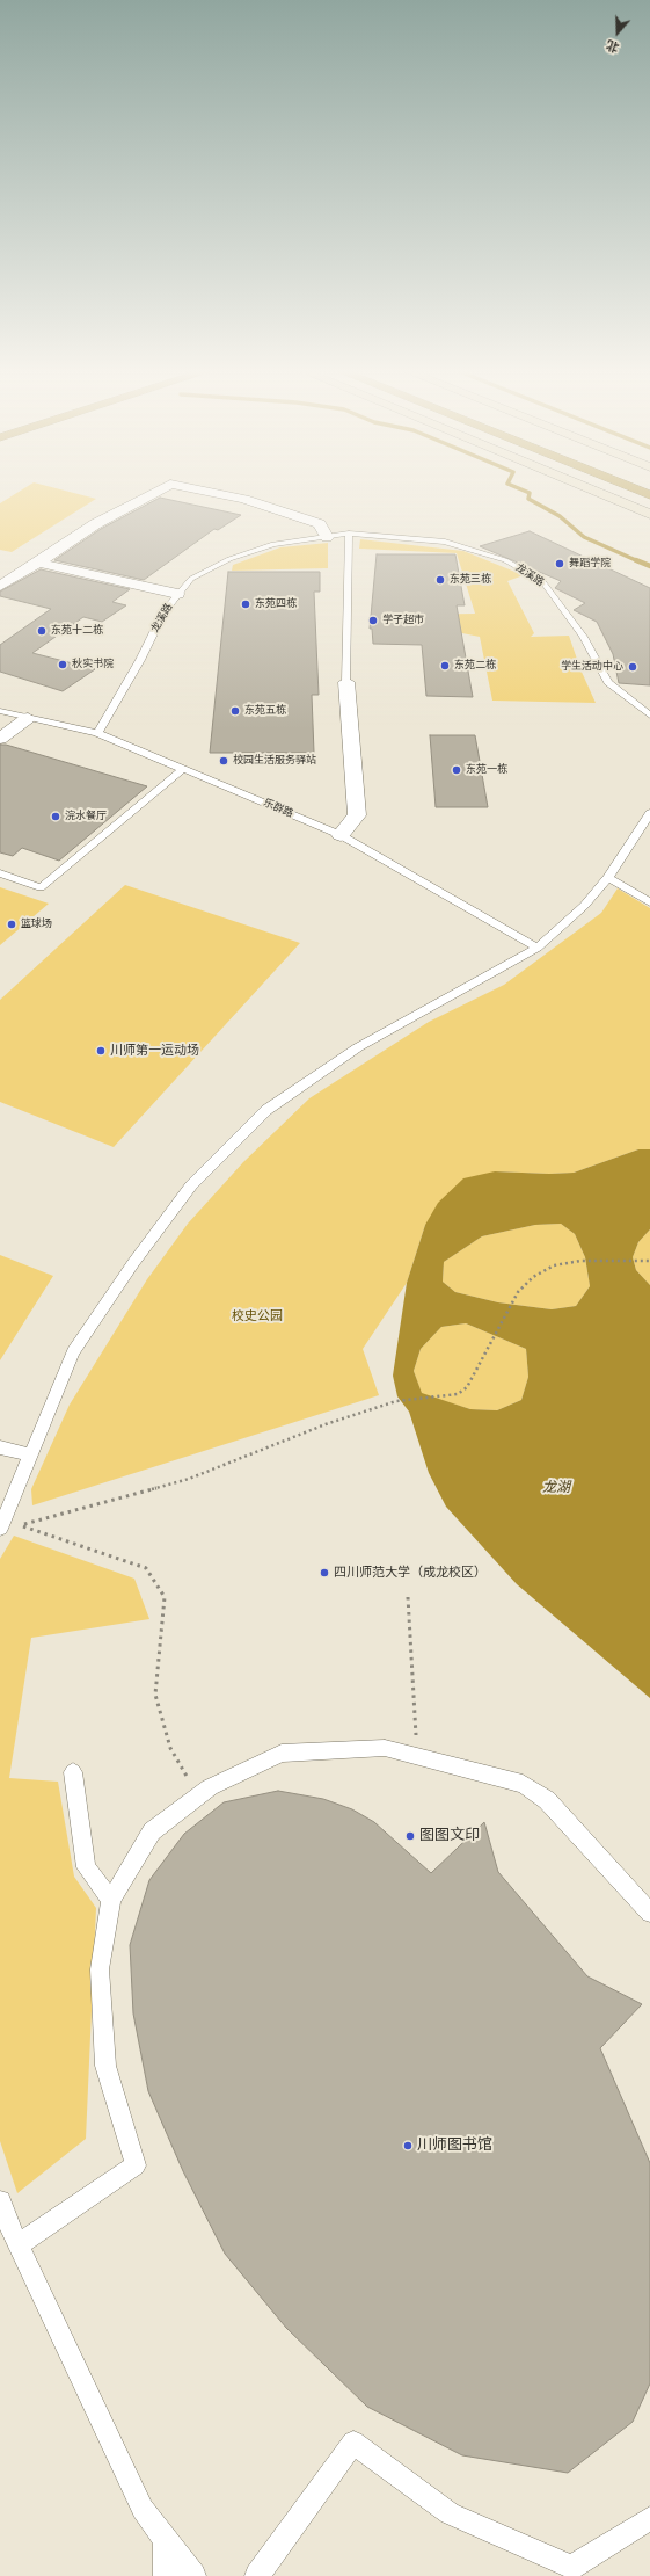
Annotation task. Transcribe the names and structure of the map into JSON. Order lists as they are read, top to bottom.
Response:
{
  "streets": {
    "lane": ["龙溪路", "乐群路"]
  },
  "crossings": [
    ["龙溪路", "乐群路"]
  ],
  "water": ["龙湖"],
  "parks": ["校史公园"],
  "places": [
    "舞蹈学院",
    "东苑三栋",
    "东苑四栋",
    "学子超市",
    "东苑十二栋",
    "秋实书院",
    "东苑二栋",
    "学生活动中心",
    "东苑五栋",
    "校园生活服务驿站",
    "东苑一栋",
    "浣水餐厅",
    "篮球场",
    "川师第一运动场",
    "四川师范大学（成龙校区）",
    "图图文印",
    "川师图书馆"
  ],
  "north": "bottom"
}
